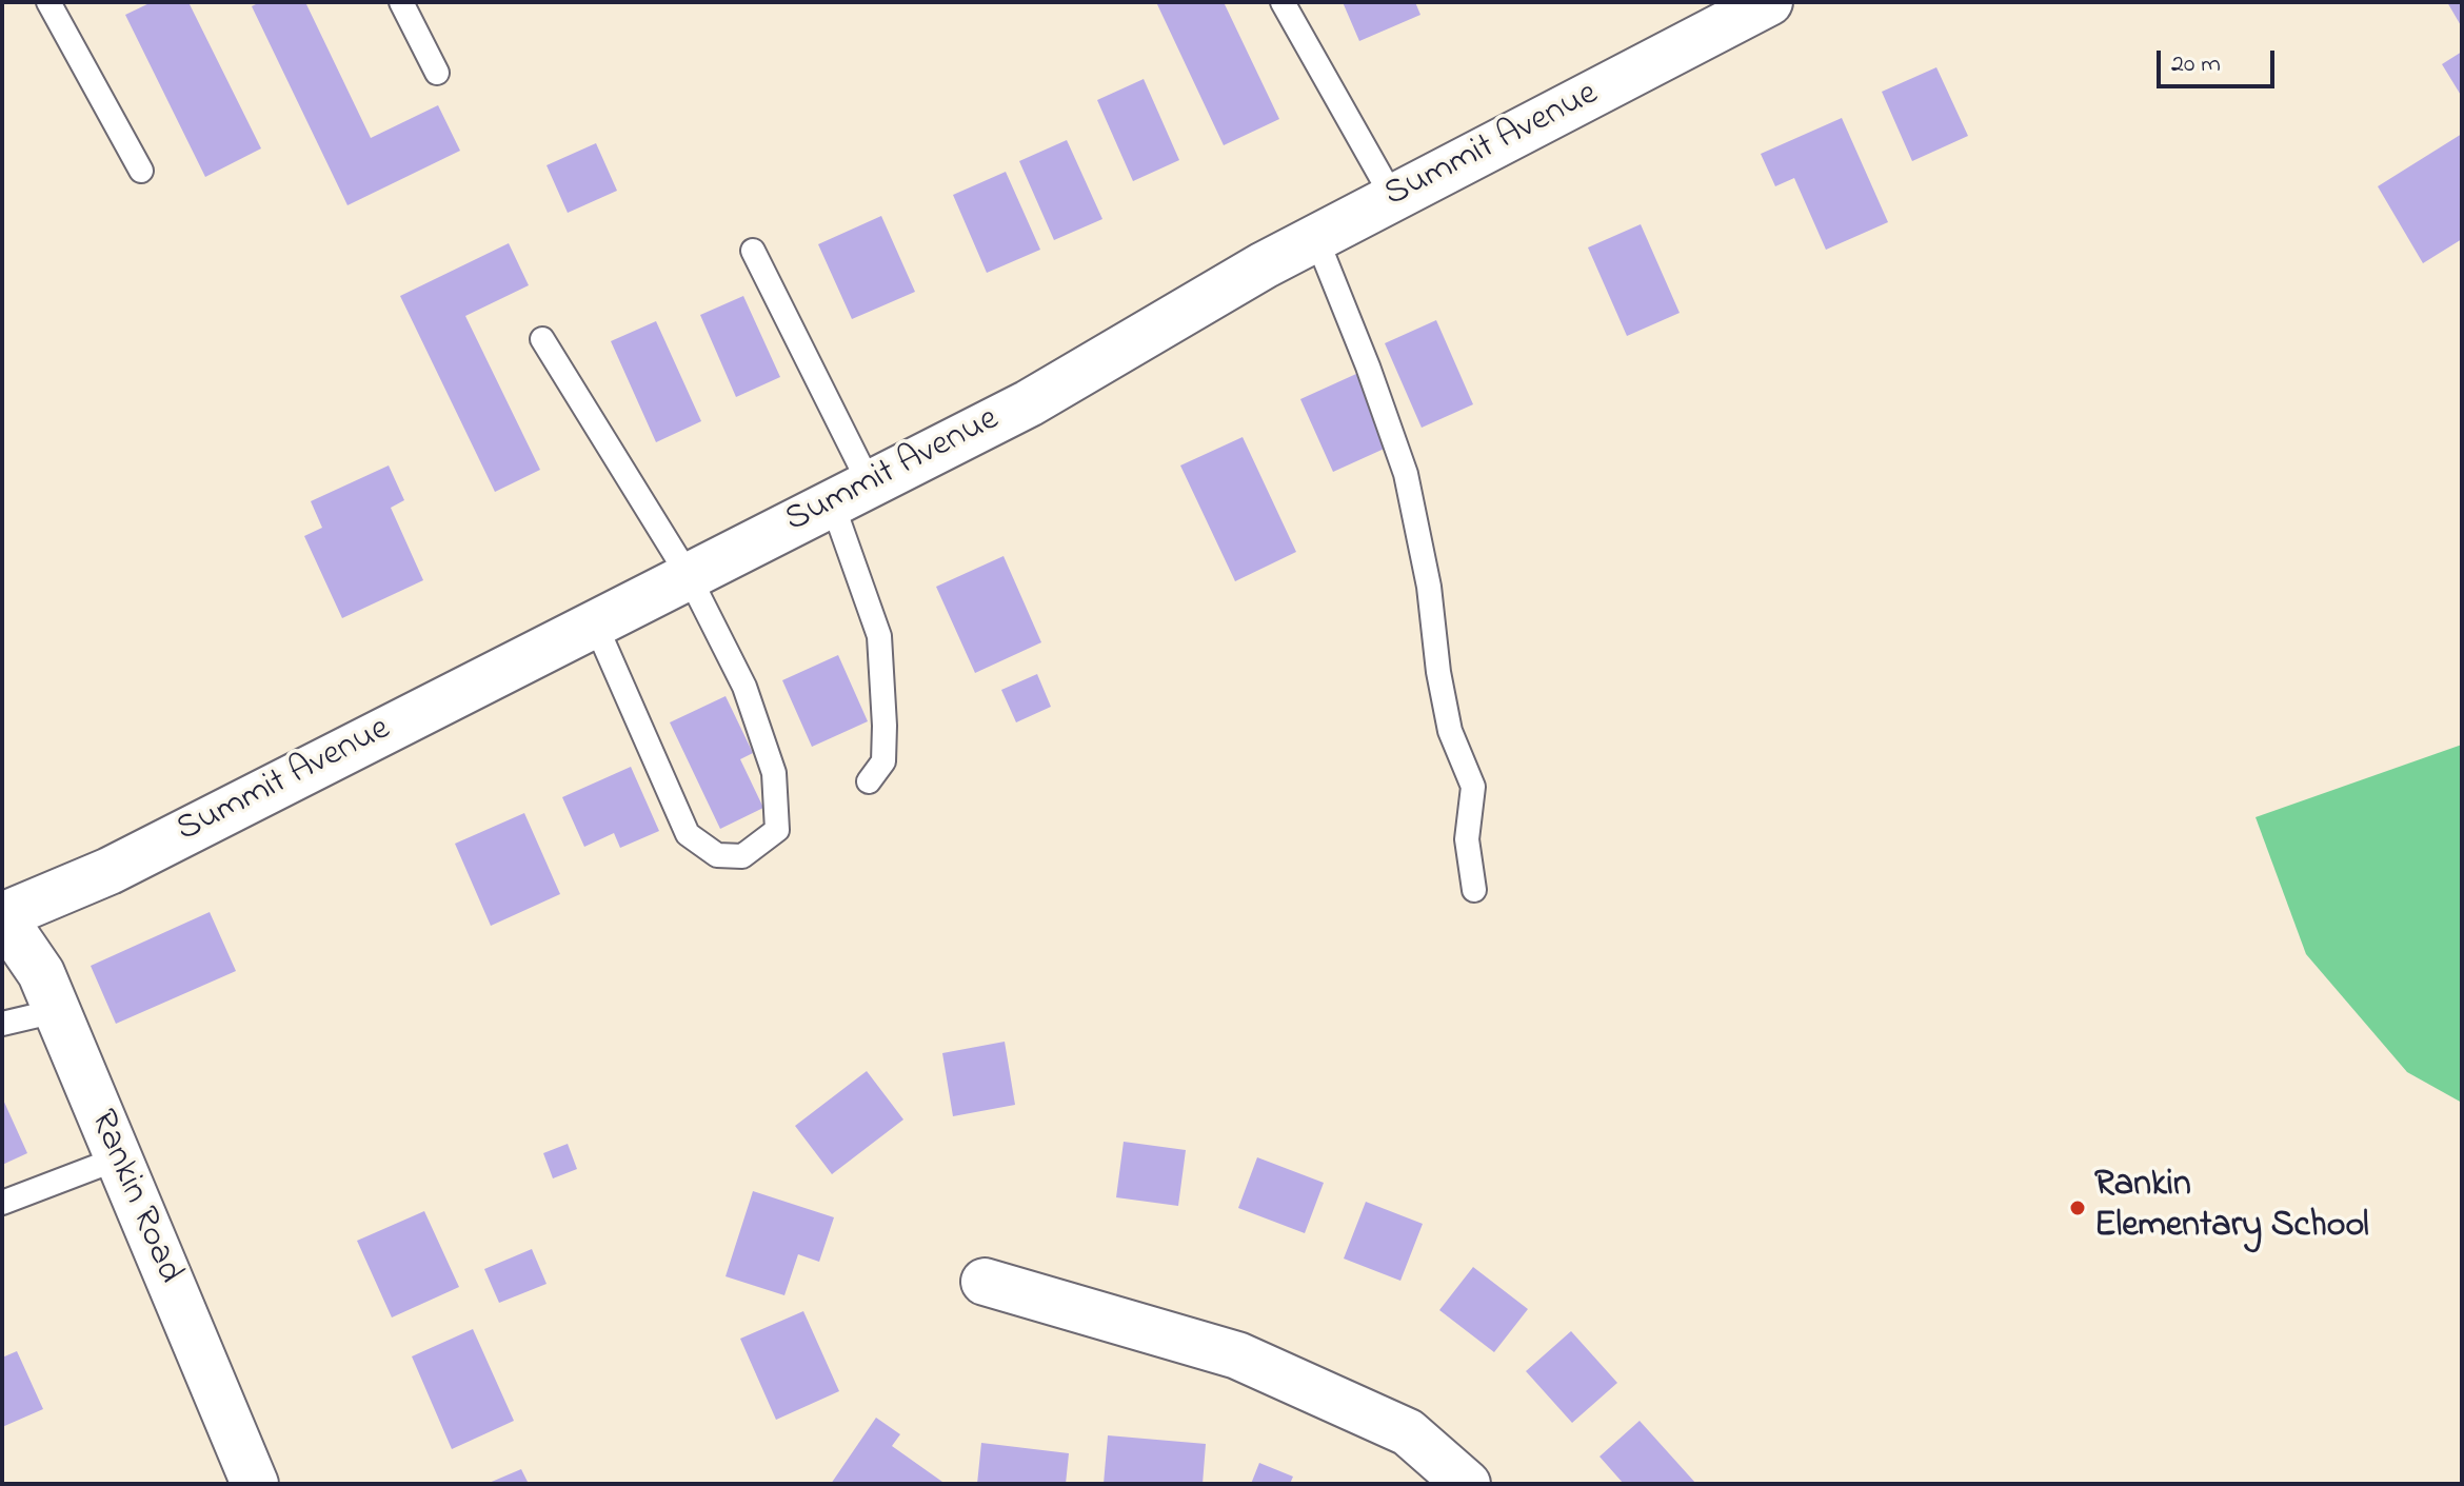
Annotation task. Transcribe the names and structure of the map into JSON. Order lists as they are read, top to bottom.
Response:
{
  "streets": {
    "main road": ["Summit Avenue", "Rankin Road"]
  },
  "crossings": [
    ["Summit Avenue", "Rankin Road"]
  ],
  "places": ["Rankin Elementary School"],
  "scale_bar": "20 m"
}
